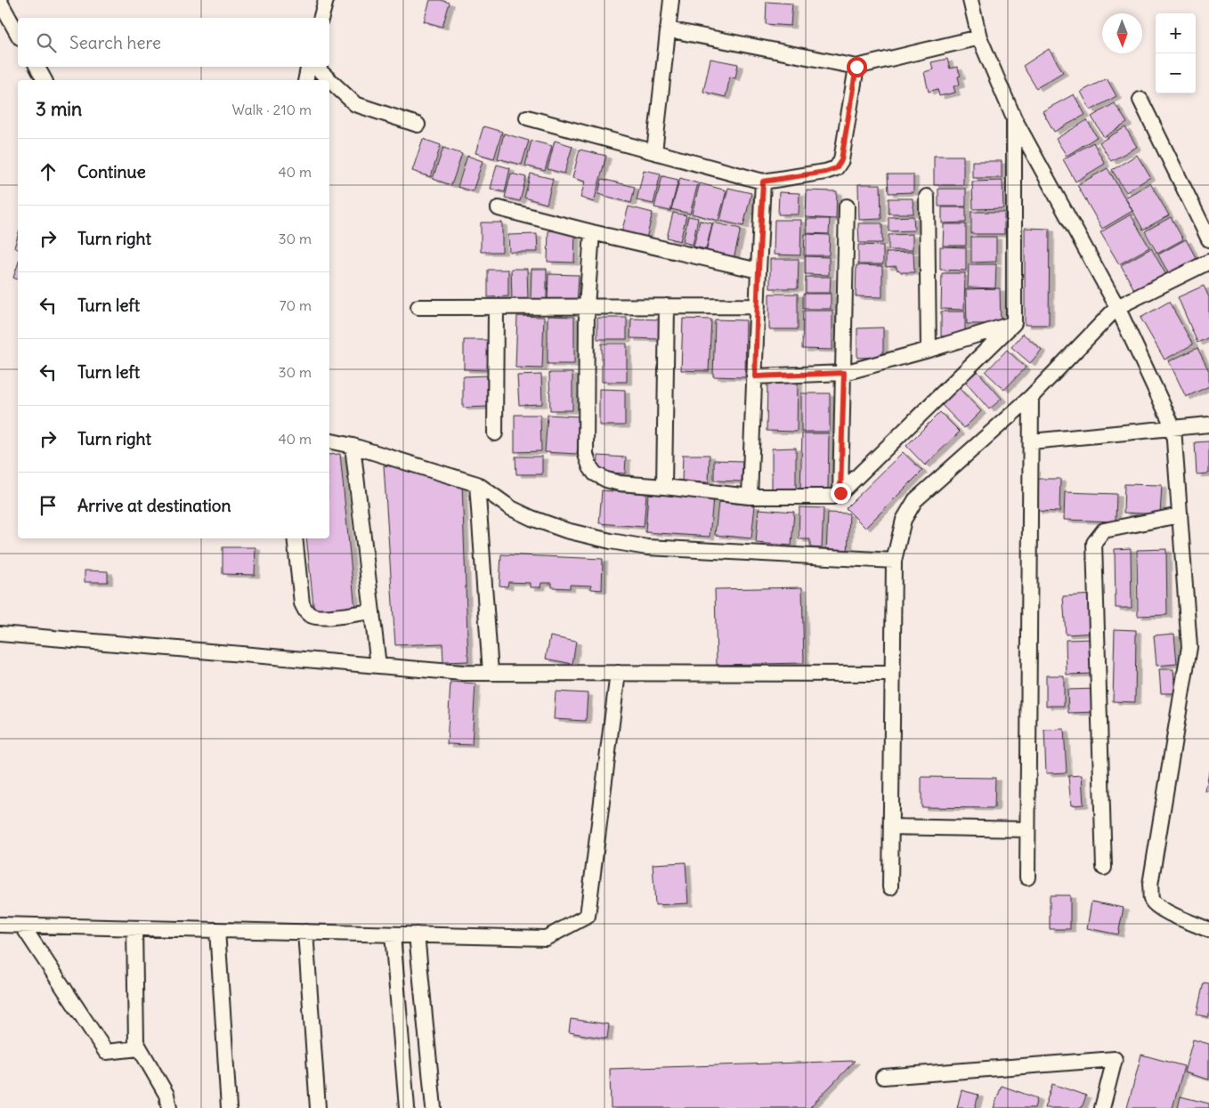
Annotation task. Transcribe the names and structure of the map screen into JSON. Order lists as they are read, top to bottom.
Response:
{
  "north": "bottom",
  "page": {
    "map_buttons": ["+", "−"],
    "search": "Search here",
    "heading": ["3 min", "Walk · 210 m"],
    "list": [
      ["Continue", "40 m"],
      ["Turn right", "30 m"],
      ["Turn left", "70 m"],
      ["Turn left", "30 m"],
      ["Turn right", "40 m"],
      "Arrive at destination"
    ]
  }
}
